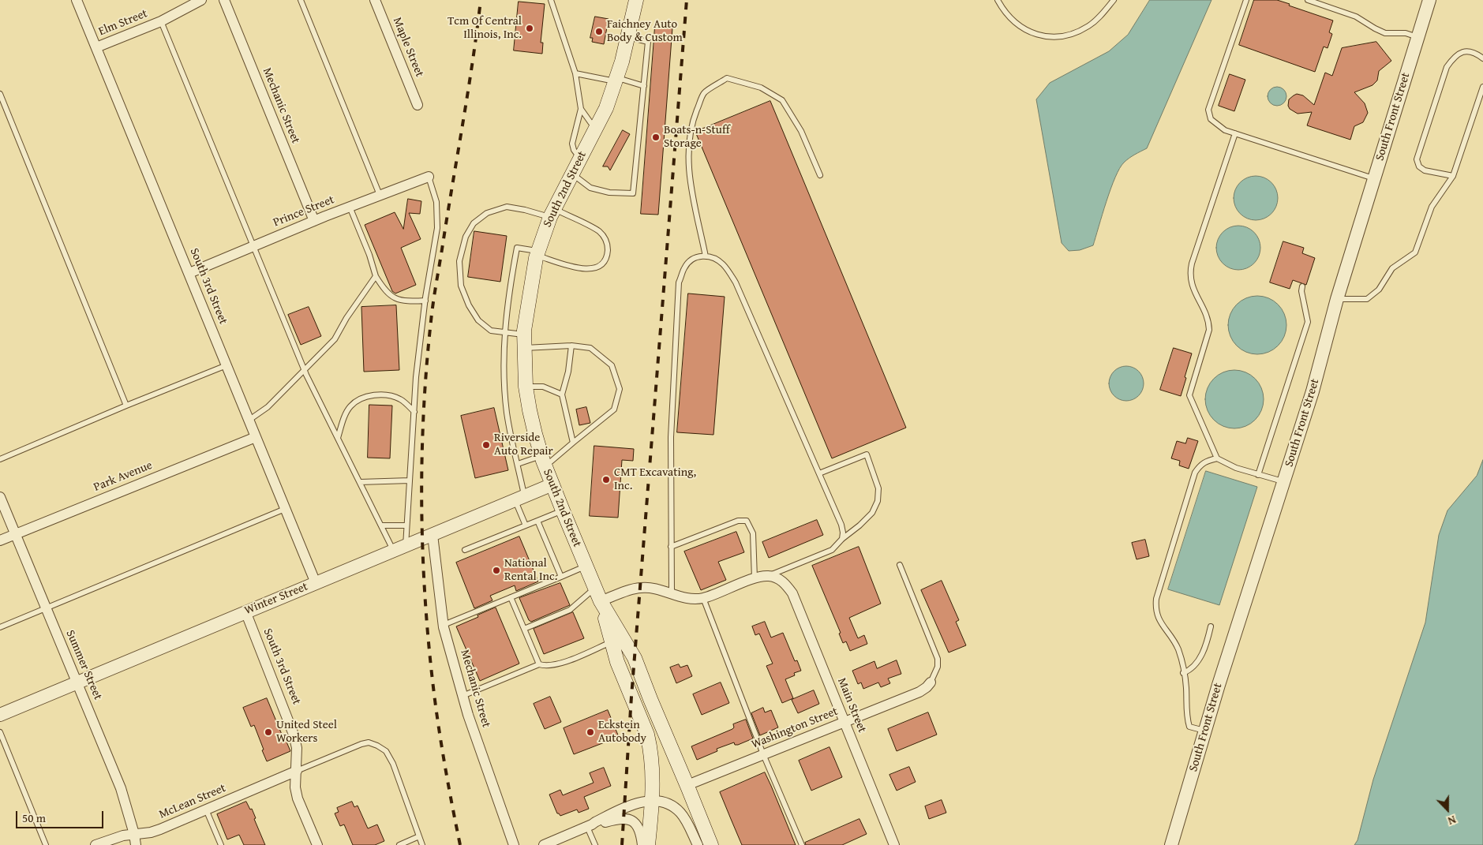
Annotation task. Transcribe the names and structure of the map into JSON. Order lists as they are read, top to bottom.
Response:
{
  "streets": {
    "main road": ["South 2nd Street"],
    "street": [
      "Elm Street",
      "Maple Street",
      "Mechanic Street",
      "South Front Street",
      "Prince Street",
      "South 3rd Street",
      "Park Avenue",
      "Winter Street",
      "Summer Street",
      "Main Street",
      "Washington Street",
      "McLean Street"
    ]
  },
  "crossings": [
    ["Elm Street", "South 3rd Street"],
    ["Mechanic Street", "Prince Street"],
    ["Mechanic Street", "Winter Street"],
    ["South 2nd Street", "Winter Street"],
    ["Prince Street", "South 3rd Street"],
    ["South 3rd Street", "Park Avenue"],
    ["South 3rd Street", "Winter Street"],
    ["South 3rd Street", "McLean Street"],
    ["Park Avenue", "Summer Street"],
    ["Winter Street", "Summer Street"],
    ["Summer Street", "McLean Street"],
    ["Main Street", "Washington Street"]
  ],
  "places": [
    "Tcm Of Central Illinois, Inc.",
    "Faichney Auto Body & Custom",
    "Boats-n-Stuff Storage",
    "Riverside Auto Repair",
    "CMT Excavating, Inc.",
    "National Rental Inc.",
    "United Steel Workers",
    "Eckstein Autobody"
  ],
  "scale_bar": "50 m",
  "north": "bottom"
}
